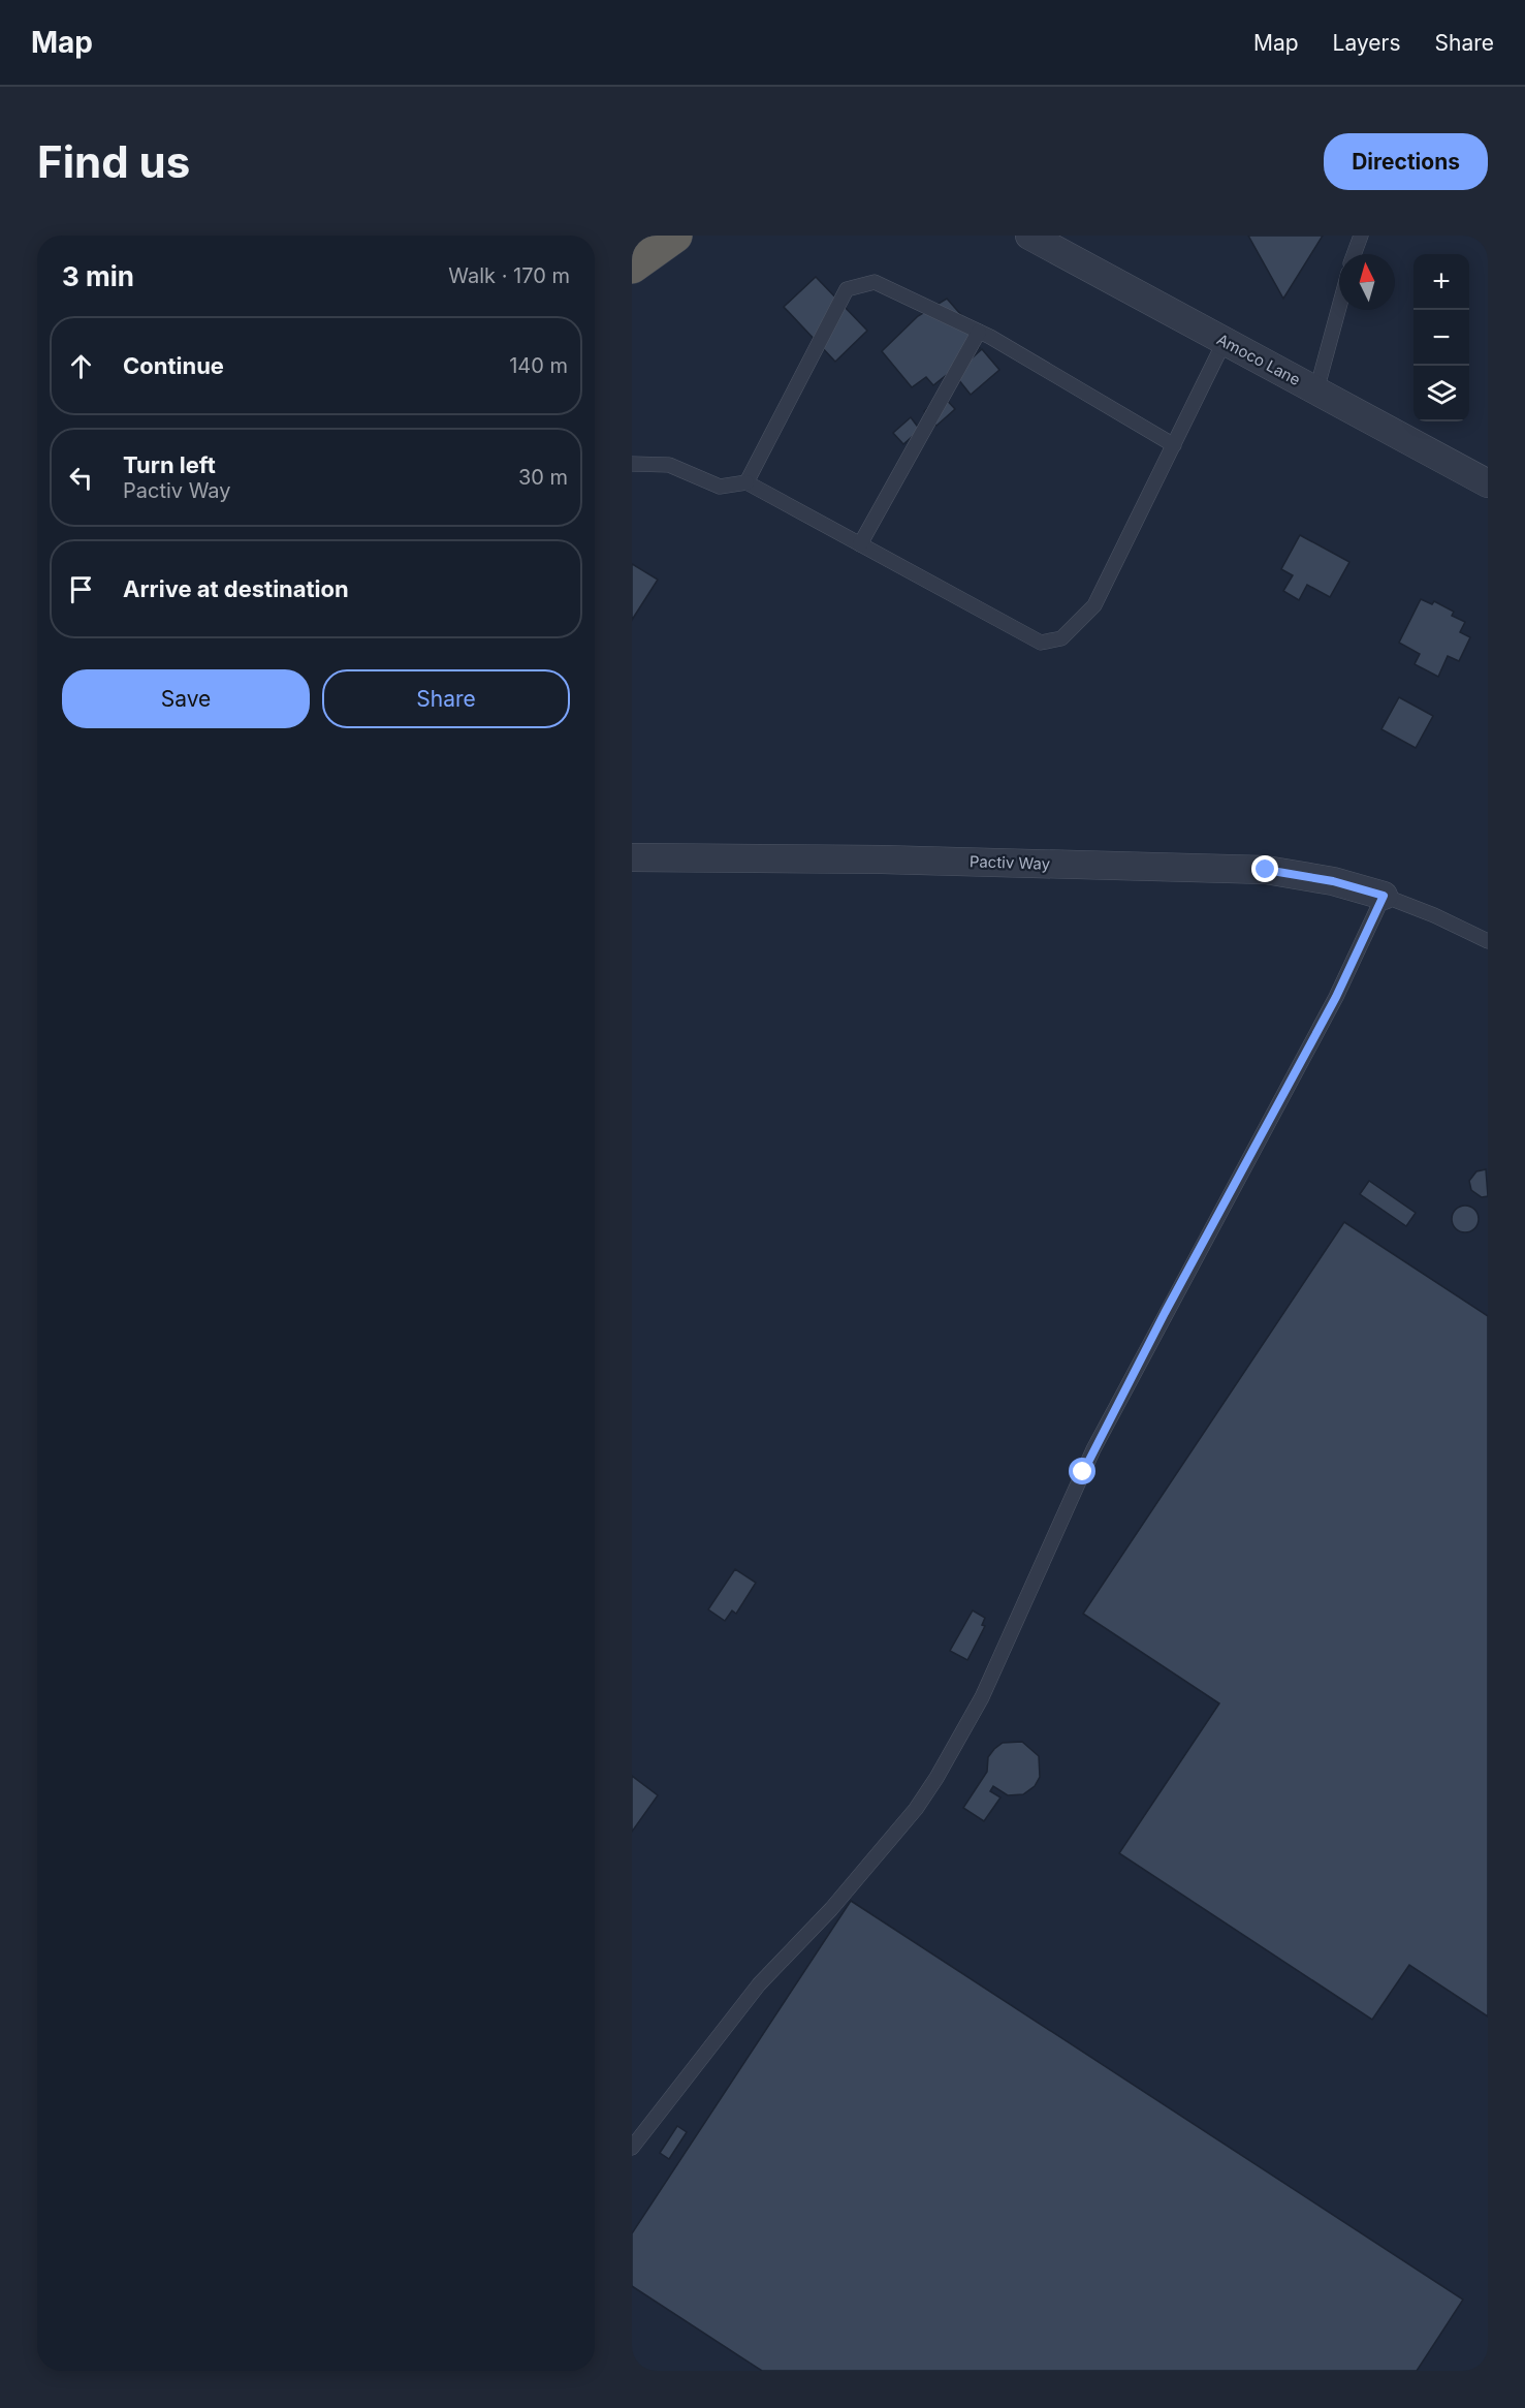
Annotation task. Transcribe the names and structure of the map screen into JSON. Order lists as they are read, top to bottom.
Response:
{
  "streets": {
    "street": ["Amoco Lane", "Pactiv Way"]
  },
  "north": "top",
  "page": {
    "header": "Map",
    "nav": ["Map", "Layers", "Share"],
    "buttons": [
      "Directions",
      ["Save", "Share"]
    ],
    "title": "Find us",
    "heading": ["3 min", "Walk · 170 m"],
    "map_buttons": ["+", "−"],
    "list": [
      ["Continue", "140 m"],
      ["Turn left", "Pactiv Way", "30 m"],
      "Arrive at destination"
    ]
  }
}
